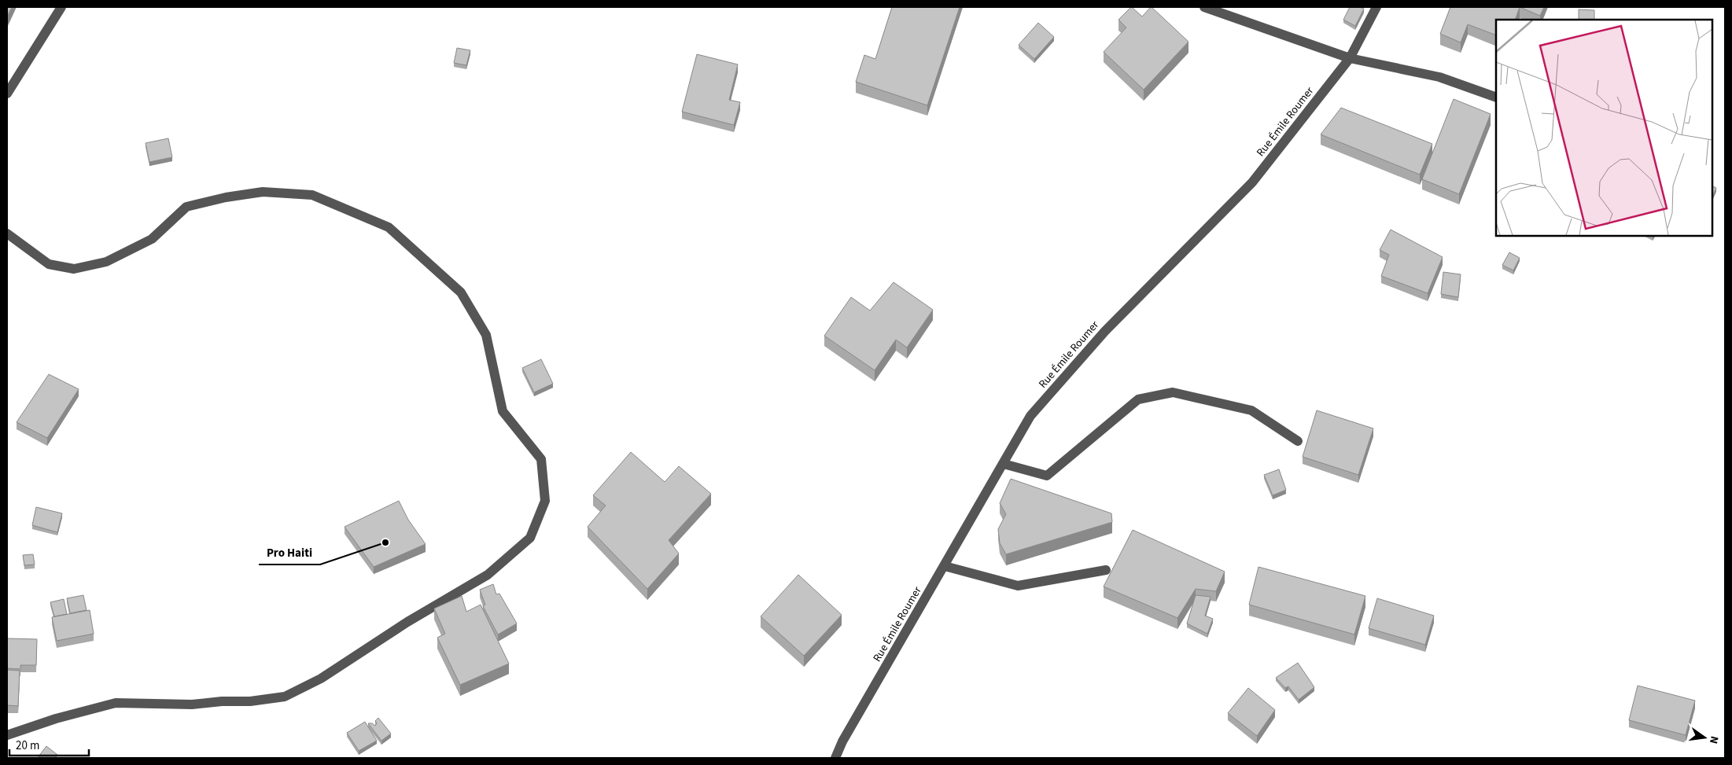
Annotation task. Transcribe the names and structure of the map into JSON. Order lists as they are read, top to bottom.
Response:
{
  "streets": {
    "street": ["Rue Émile Roumer"]
  },
  "places": ["Pro Haiti"],
  "scale_bar": "20 m",
  "north": "right"
}
